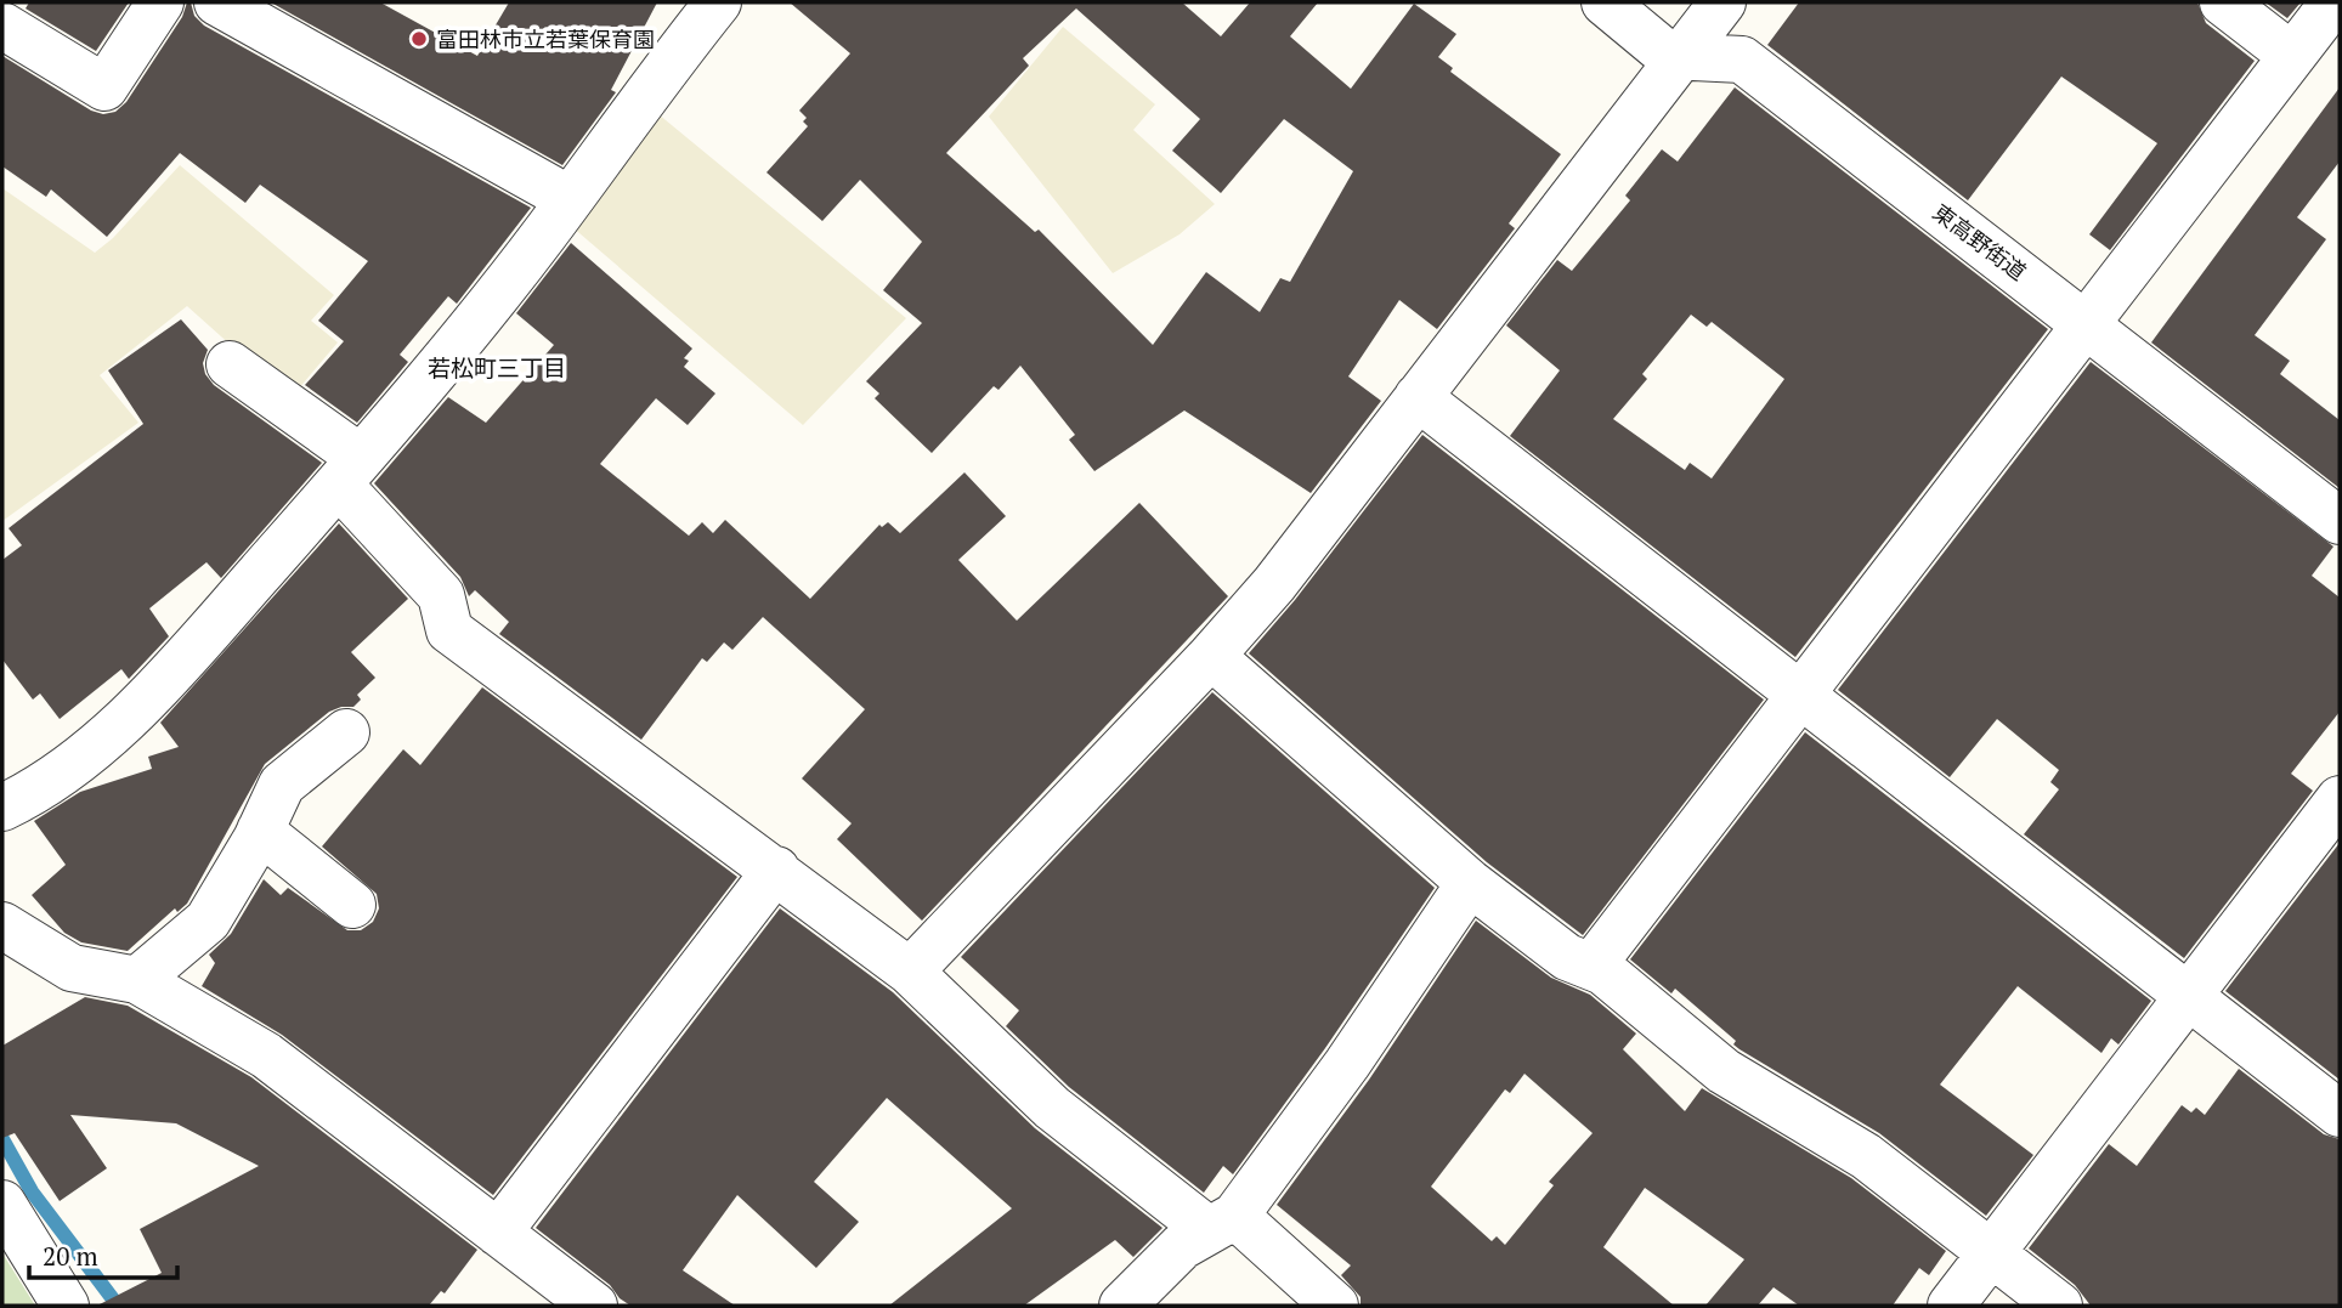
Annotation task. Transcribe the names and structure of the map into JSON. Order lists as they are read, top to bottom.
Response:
{
  "streets": {
    "street": ["東高野街道"]
  },
  "districts": ["若松町三丁目"],
  "places": ["富田林市立若葉保育園"],
  "scale_bar": "20 m"
}
